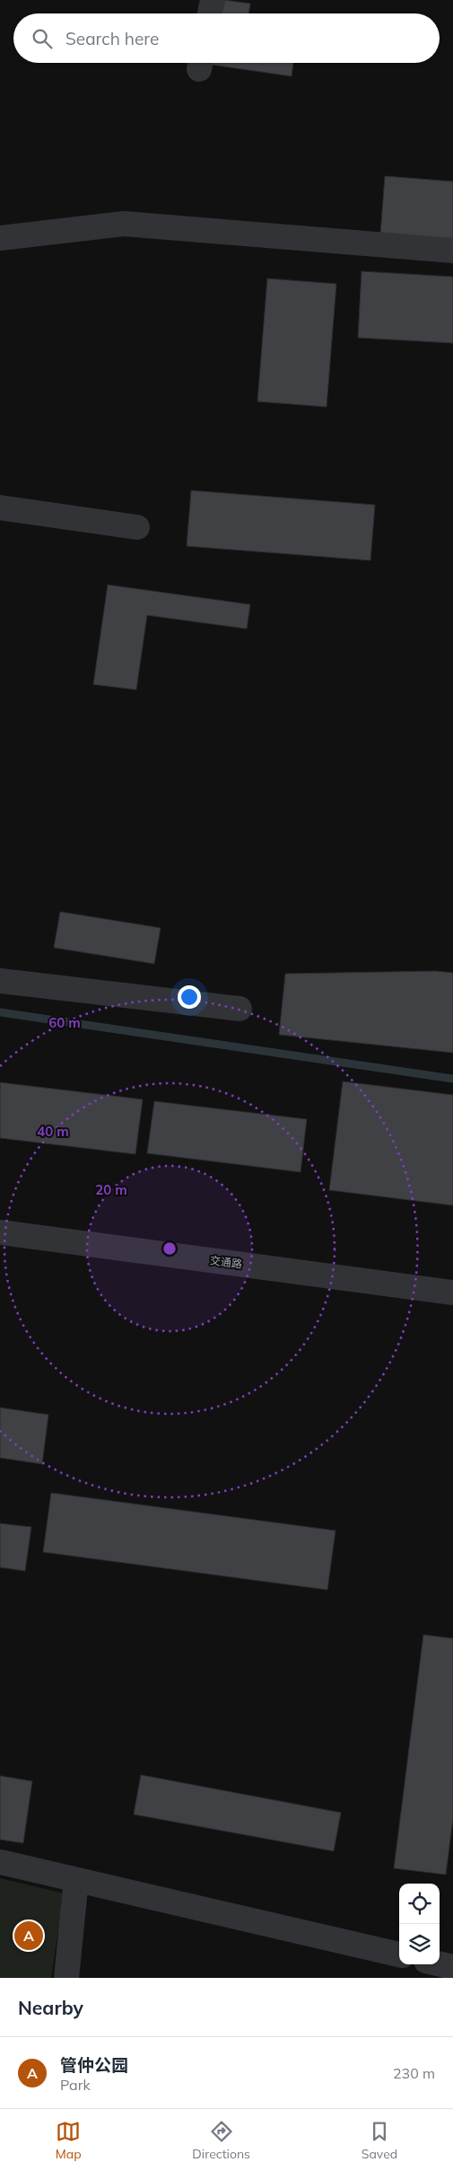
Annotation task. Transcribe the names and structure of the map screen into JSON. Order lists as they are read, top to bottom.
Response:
{
  "streets": {
    "street": ["交通路"]
  },
  "page": {
    "search": "Search here",
    "pins": "A",
    "heading": "Nearby",
    "list": [
      {
        "mark": "A",
        "name": "管仲公园",
        "note": "Park",
        "value": "230 m"
      }
    ],
    "nav": ["Map", "Directions", "Saved"]
  },
  "rings": ["60 m", "40 m", "20 m"]
}
